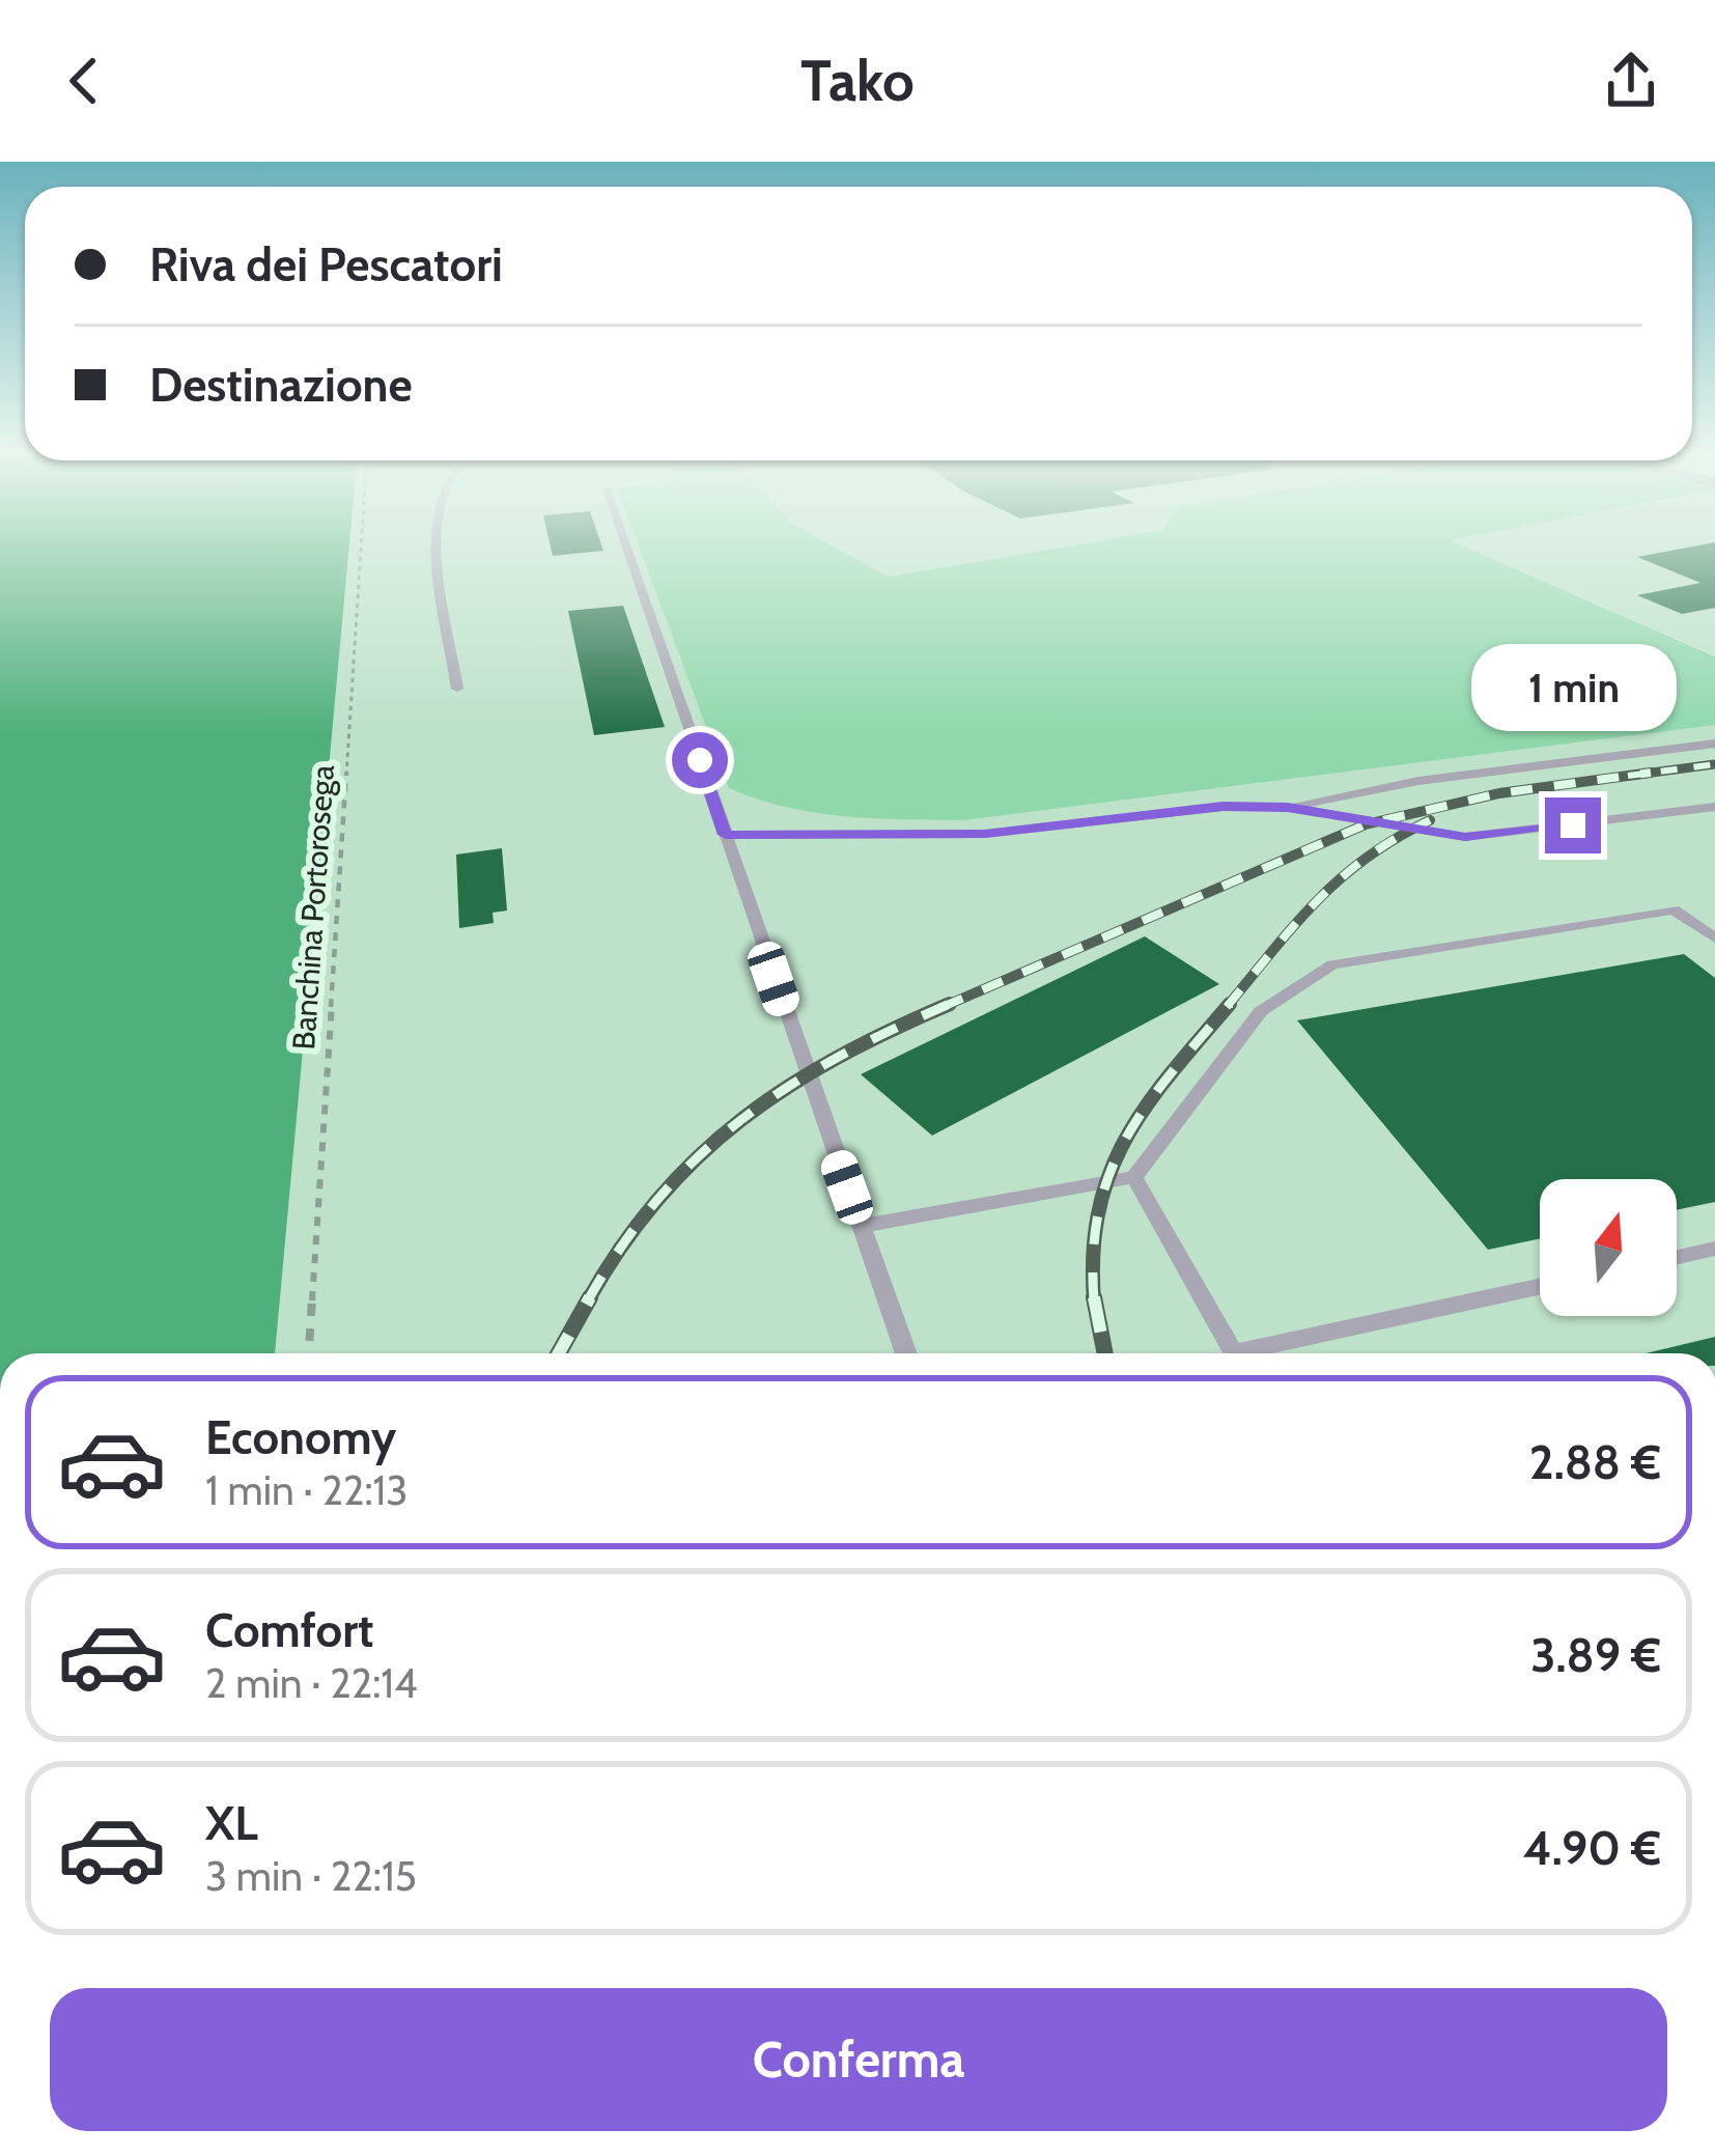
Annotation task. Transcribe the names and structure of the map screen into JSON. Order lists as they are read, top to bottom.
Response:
{
  "streets": {
    "path": ["Banchina Portorosega"]
  },
  "north": "top",
  "page": {
    "header": "Tako",
    "banner": ["Riva dei Pescatori", "Destinazione"],
    "bubble": "1 min",
    "list": [
      {
        "name": "Economy",
        "note": "1 min · 22:13",
        "value": "2.88 €"
      },
      {
        "name": "Comfort",
        "note": "2 min · 22:14",
        "value": "3.89 €"
      },
      {
        "name": "XL",
        "note": "3 min · 22:15",
        "value": "4.90 €"
      }
    ],
    "buttons": "Conferma"
  }
}
